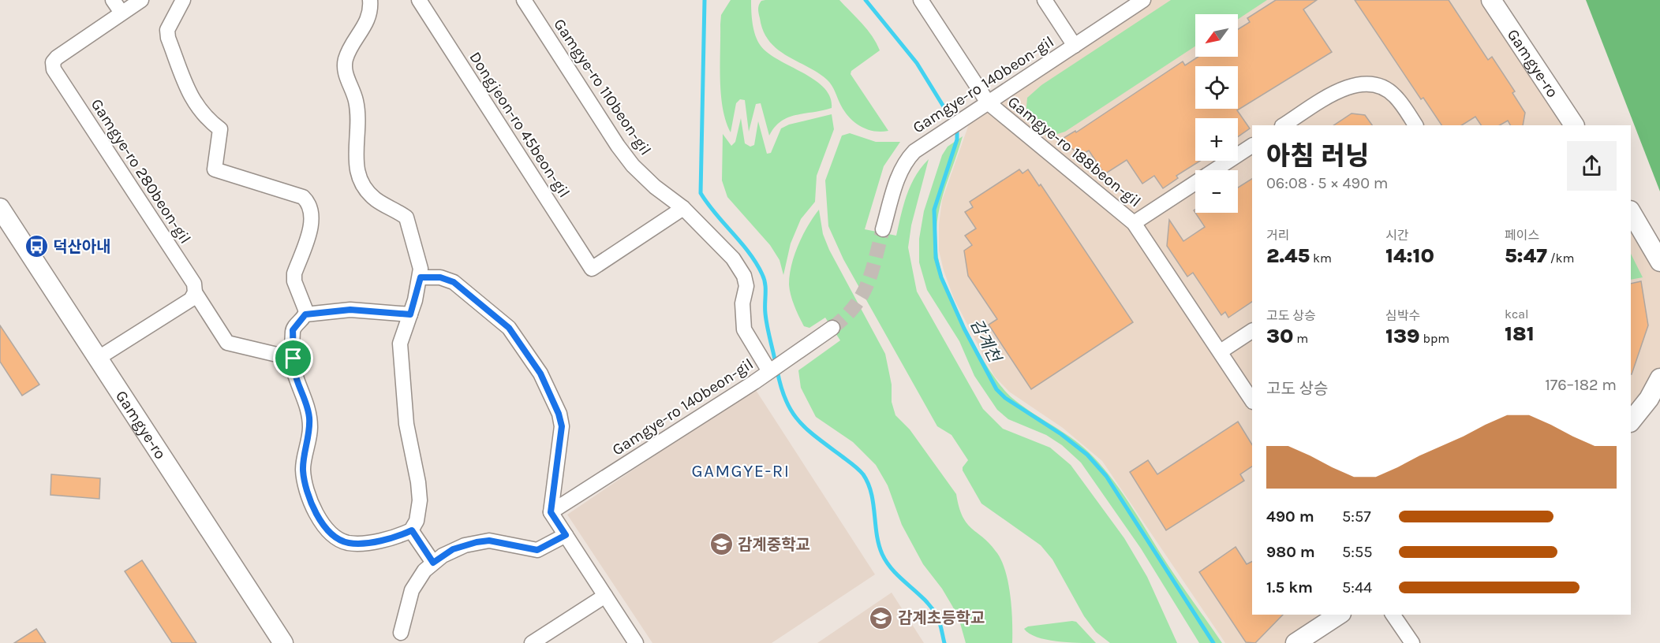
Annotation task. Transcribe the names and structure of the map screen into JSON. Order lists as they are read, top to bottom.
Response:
{
  "streets": {
    "main road": ["Gamgye-ro"],
    "street": [
      "Gamgye-ro 140beon-gil",
      "Gamgye-ro 110beon-gil",
      "Dongjeon-ro 45beon-gil",
      "Gamgye-ro 188beon-gil",
      "Gamgye-ro 280beon-gil"
    ]
  },
  "crossings": [
    ["Gamgye-ro 140beon-gil", "Gamgye-ro 110beon-gil"],
    ["Gamgye-ro 140beon-gil", "Gamgye-ro 188beon-gil"],
    ["Gamgye-ro 110beon-gil", "Dongjeon-ro 45beon-gil"]
  ],
  "districts": ["GAMGYE-RI"],
  "water": ["감계천"],
  "places": {
    "bus stop": ["덕산아내"],
    "school or university": ["감계중학교", "감계초등학교"]
  },
  "north": "bottom left",
  "page": {
    "map_buttons": ["+", "−"],
    "heading": ["아침 러닝", "06:08 · 5 × 490 m"],
    "stats": [
      ["거리", "2.45 km"],
      ["시간", "14:10"],
      ["페이스", "5:47 /km"],
      ["고도 상승", "30 m"],
      ["심박수", "139 bpm"],
      ["kcal", "181"]
    ],
    "chart": ["고도 상승", "176–182 m"],
    "list": [
      {
        "name": "490 m",
        "note": "5:57"
      },
      {
        "name": "980 m",
        "note": "5:55"
      },
      {
        "name": "1.5 km",
        "note": "5:44"
      }
    ]
  }
}
